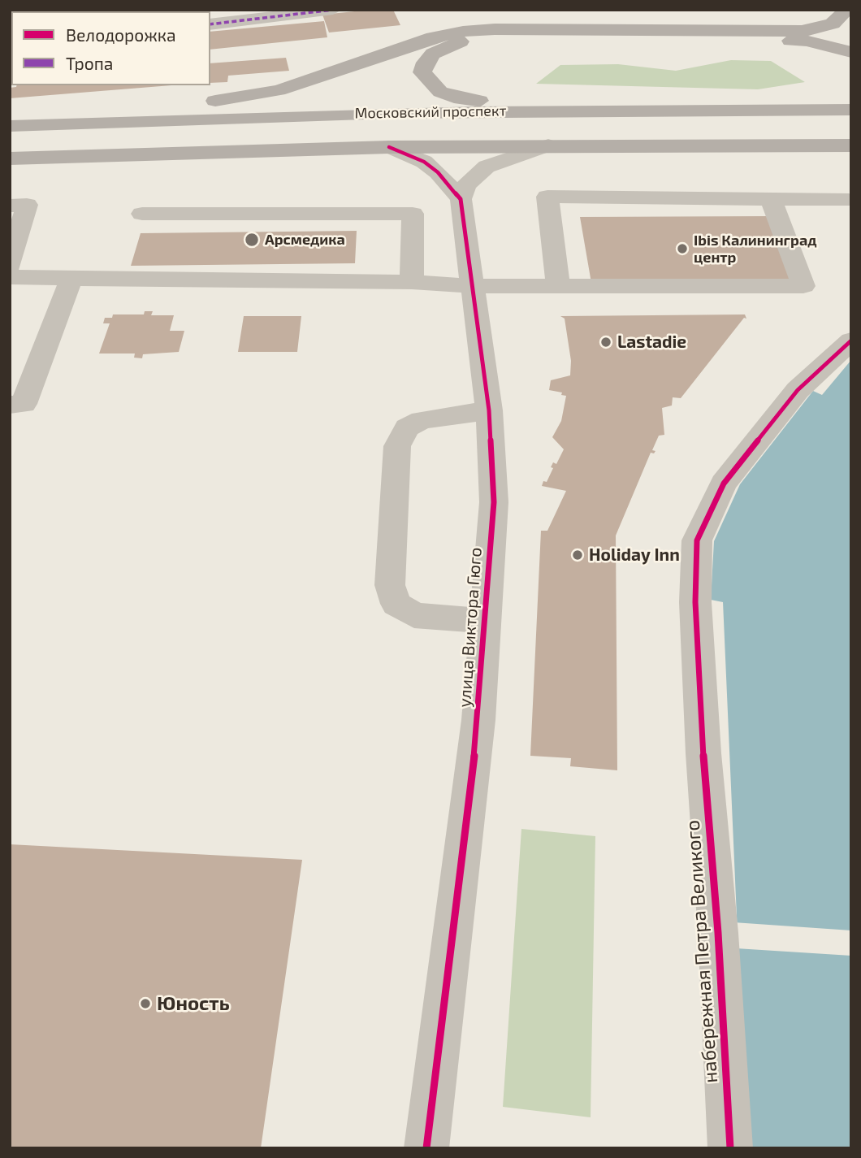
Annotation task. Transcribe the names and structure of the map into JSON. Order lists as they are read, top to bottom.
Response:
{
  "streets": {
    "main road": ["Московский проспект"],
    "street": ["улица Виктора Гюго", "набережная Петра Великого"]
  },
  "places": [
    "Арсмедика",
    "Ibis Калининград центр",
    "Lastadie",
    "Holiday Inn",
    "Юность"
  ],
  "legend": ["Велодорожка", "Тропа"]
}
